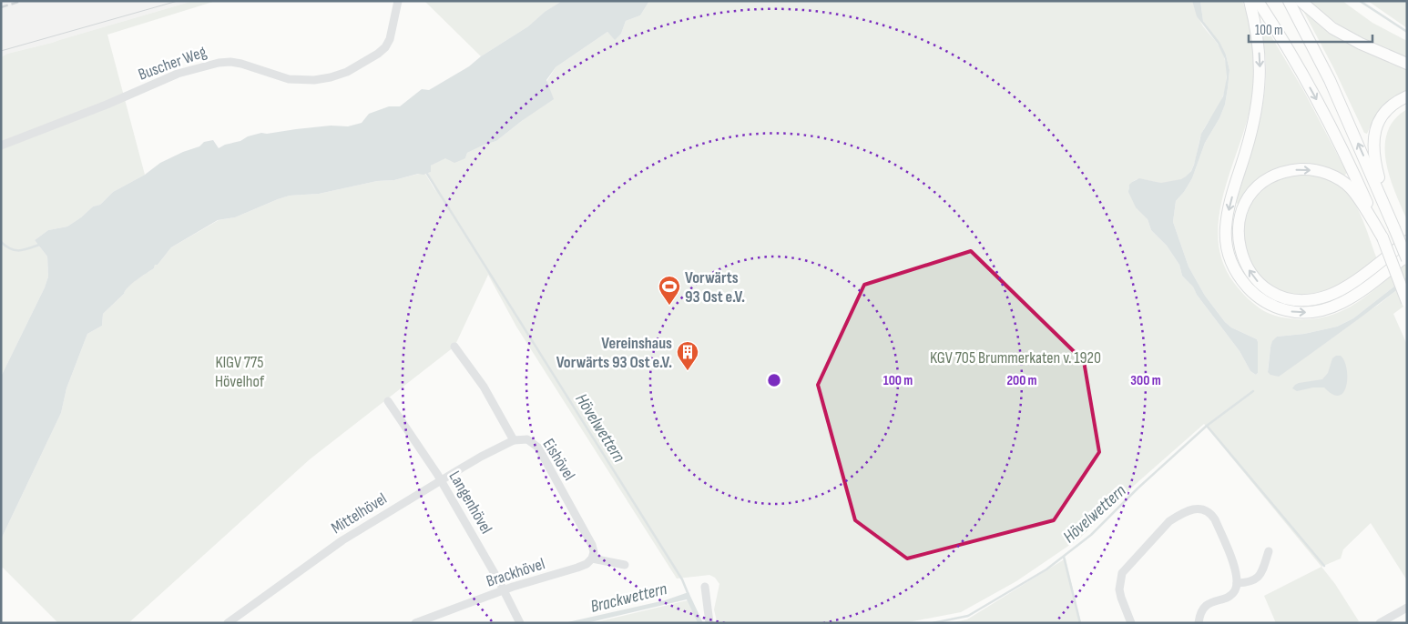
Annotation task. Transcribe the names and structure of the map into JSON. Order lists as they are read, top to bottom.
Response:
{
  "streets": {
    "street": [
      "Buscher Weg",
      "Eishövel",
      "Langenhövel",
      "Mittelhövel",
      "Brackhövel"
    ]
  },
  "crossings": [
    ["Eishövel", "Mittelhövel"],
    ["Eishövel", "Brackhövel"],
    ["Langenhövel", "Mittelhövel"],
    ["Langenhövel", "Brackhövel"]
  ],
  "water": ["Hövelwettern", "Brackwettern"],
  "parks": ["KGV 705 Brummerkaten v. 1920", "KlGV 775 Hövelhof"],
  "places": {
    "sports": ["Vorwärts 93 Ost e.V."],
    "building": ["Vereinshaus Vorwärts 93 Ost e.V."]
  },
  "scale_bar": "100 m",
  "rings": ["100 m", "200 m", "300 m"]
}
